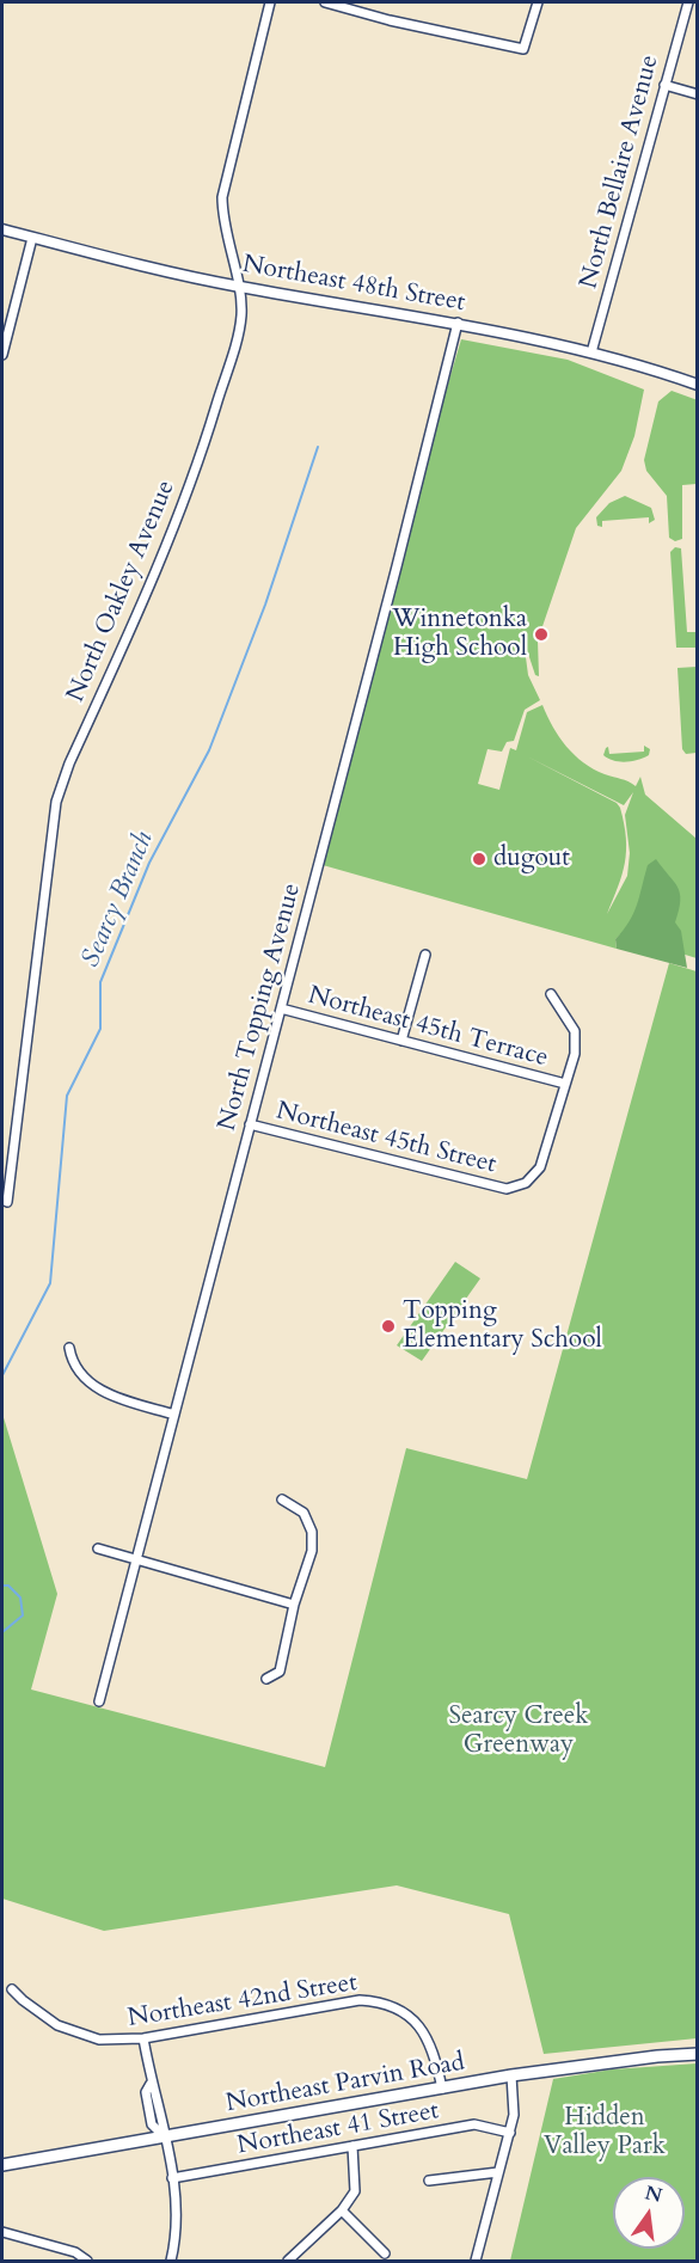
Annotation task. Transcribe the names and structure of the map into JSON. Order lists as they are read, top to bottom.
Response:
{
  "streets": {
    "main road": ["Northeast Parvin Road"],
    "street": [
      "North Bellaire Avenue",
      "Northeast 48th Street",
      "North Oakley Avenue",
      "North Topping Avenue",
      "Northeast 45th Terrace",
      "Northeast 45th Street",
      "Northeast 42nd Street",
      "Northeast 41 Street"
    ]
  },
  "crossings": [
    ["North Bellaire Avenue", "Northeast 48th Street"],
    ["Northeast 48th Street", "North Oakley Avenue"],
    ["Northeast 48th Street", "North Topping Avenue"],
    ["North Topping Avenue", "Northeast 45th Terrace"],
    ["North Topping Avenue", "Northeast 45th Street"],
    ["Northeast 45th Terrace", "Northeast 45th Street"],
    ["Northeast 42nd Street", "Northeast Parvin Road"]
  ],
  "water": ["Searcy Branch"],
  "parks": ["Searcy Creek Greenway", "Hidden Valley Park"],
  "places": ["Winnetonka High School", "dugout", "Topping Elementary School"],
  "north": "top"
}
